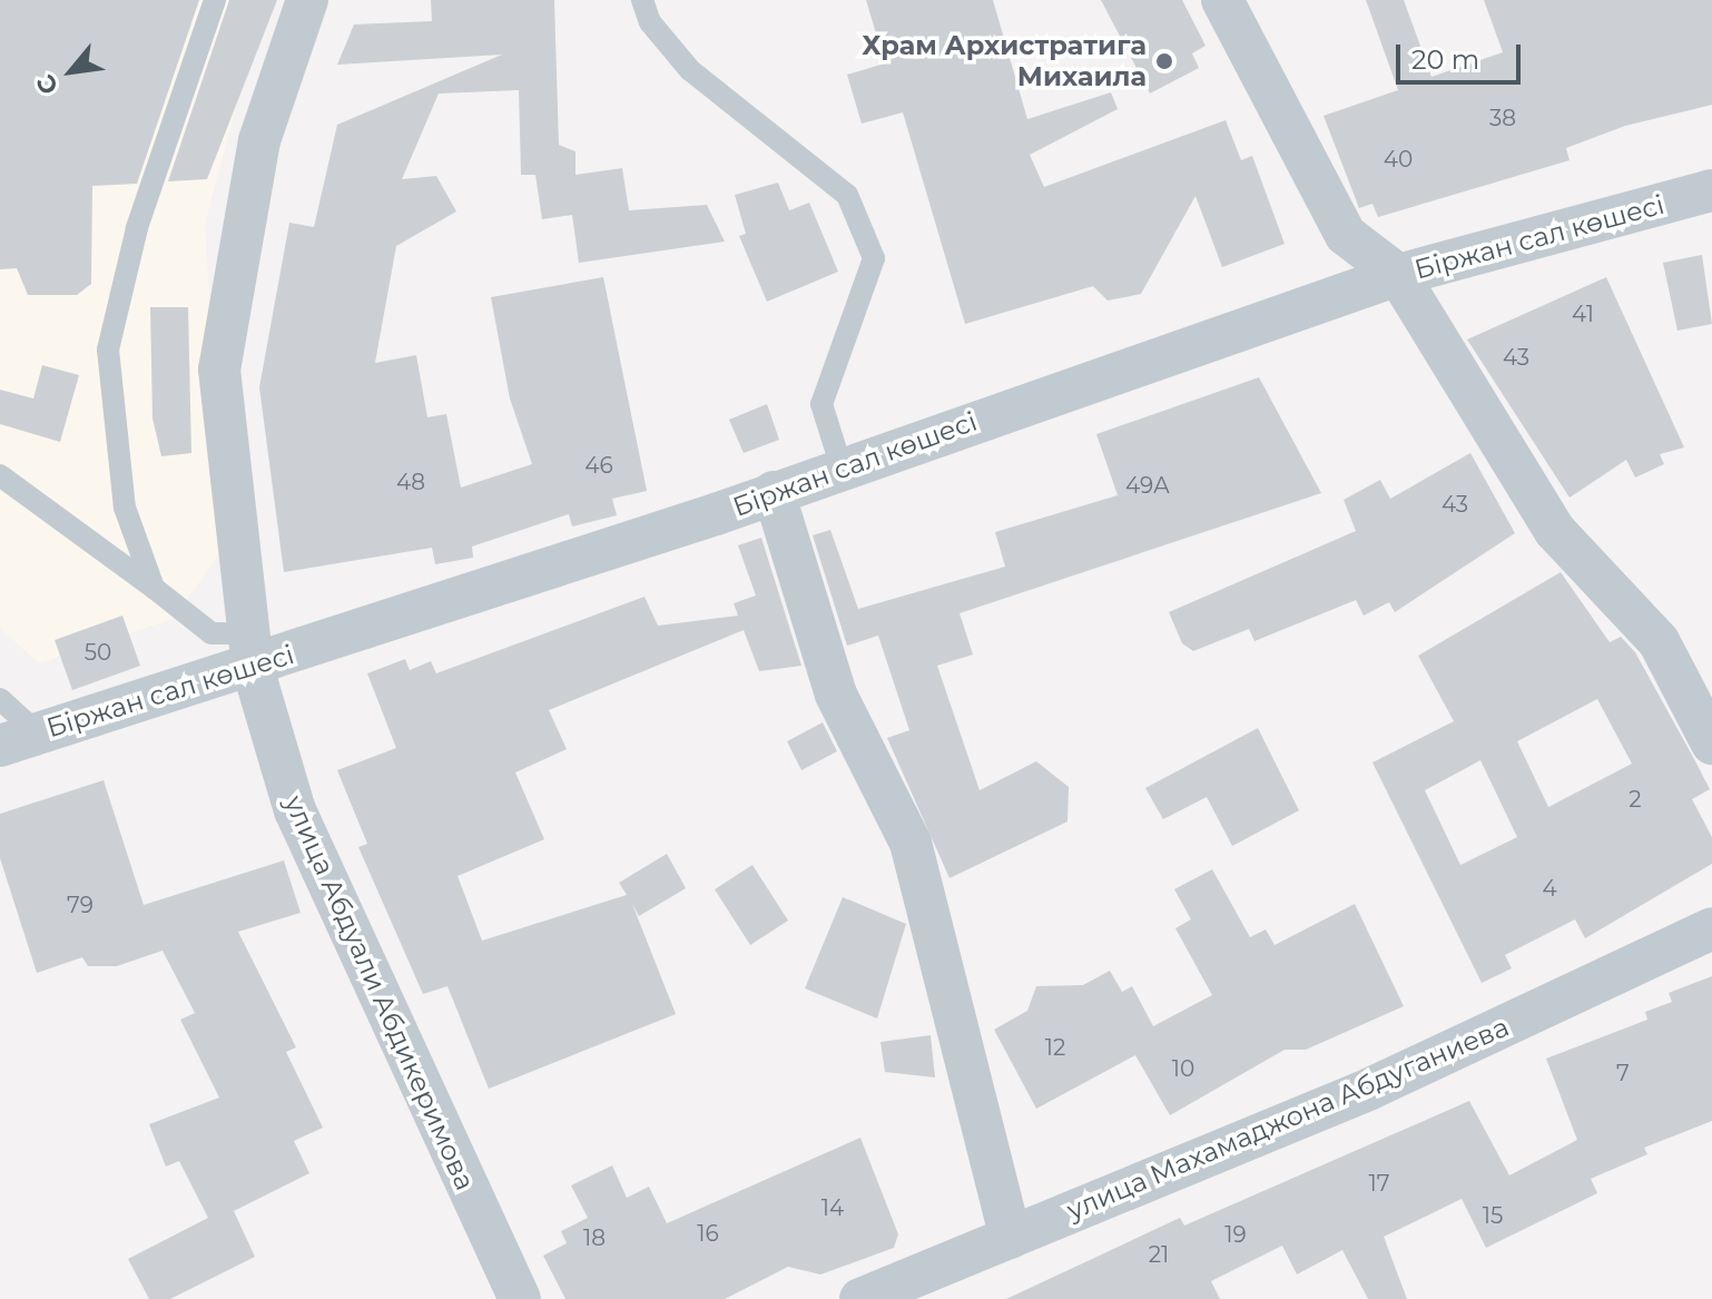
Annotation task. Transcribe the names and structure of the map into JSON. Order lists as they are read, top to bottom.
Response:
{
  "streets": {
    "street": ["Біржан сал көшесі", "улица Абдуали Абдикеримова", "улица Махамаджона Абдуганиева"]
  },
  "crossings": [
    ["Біржан сал көшесі", "улица Абдуали Абдикеримова"]
  ],
  "places": ["Храм Архистратига Михаила"],
  "house_numbers": [
    "38",
    "40",
    "41",
    "43",
    "46",
    "48",
    "49А",
    "43",
    "50",
    "2",
    "4",
    "79",
    "12",
    "10",
    "7",
    "17",
    "14",
    "15",
    "16",
    "19",
    "18",
    "21"
  ],
  "scale_bar": "20 m",
  "north": "bottom left"
}
